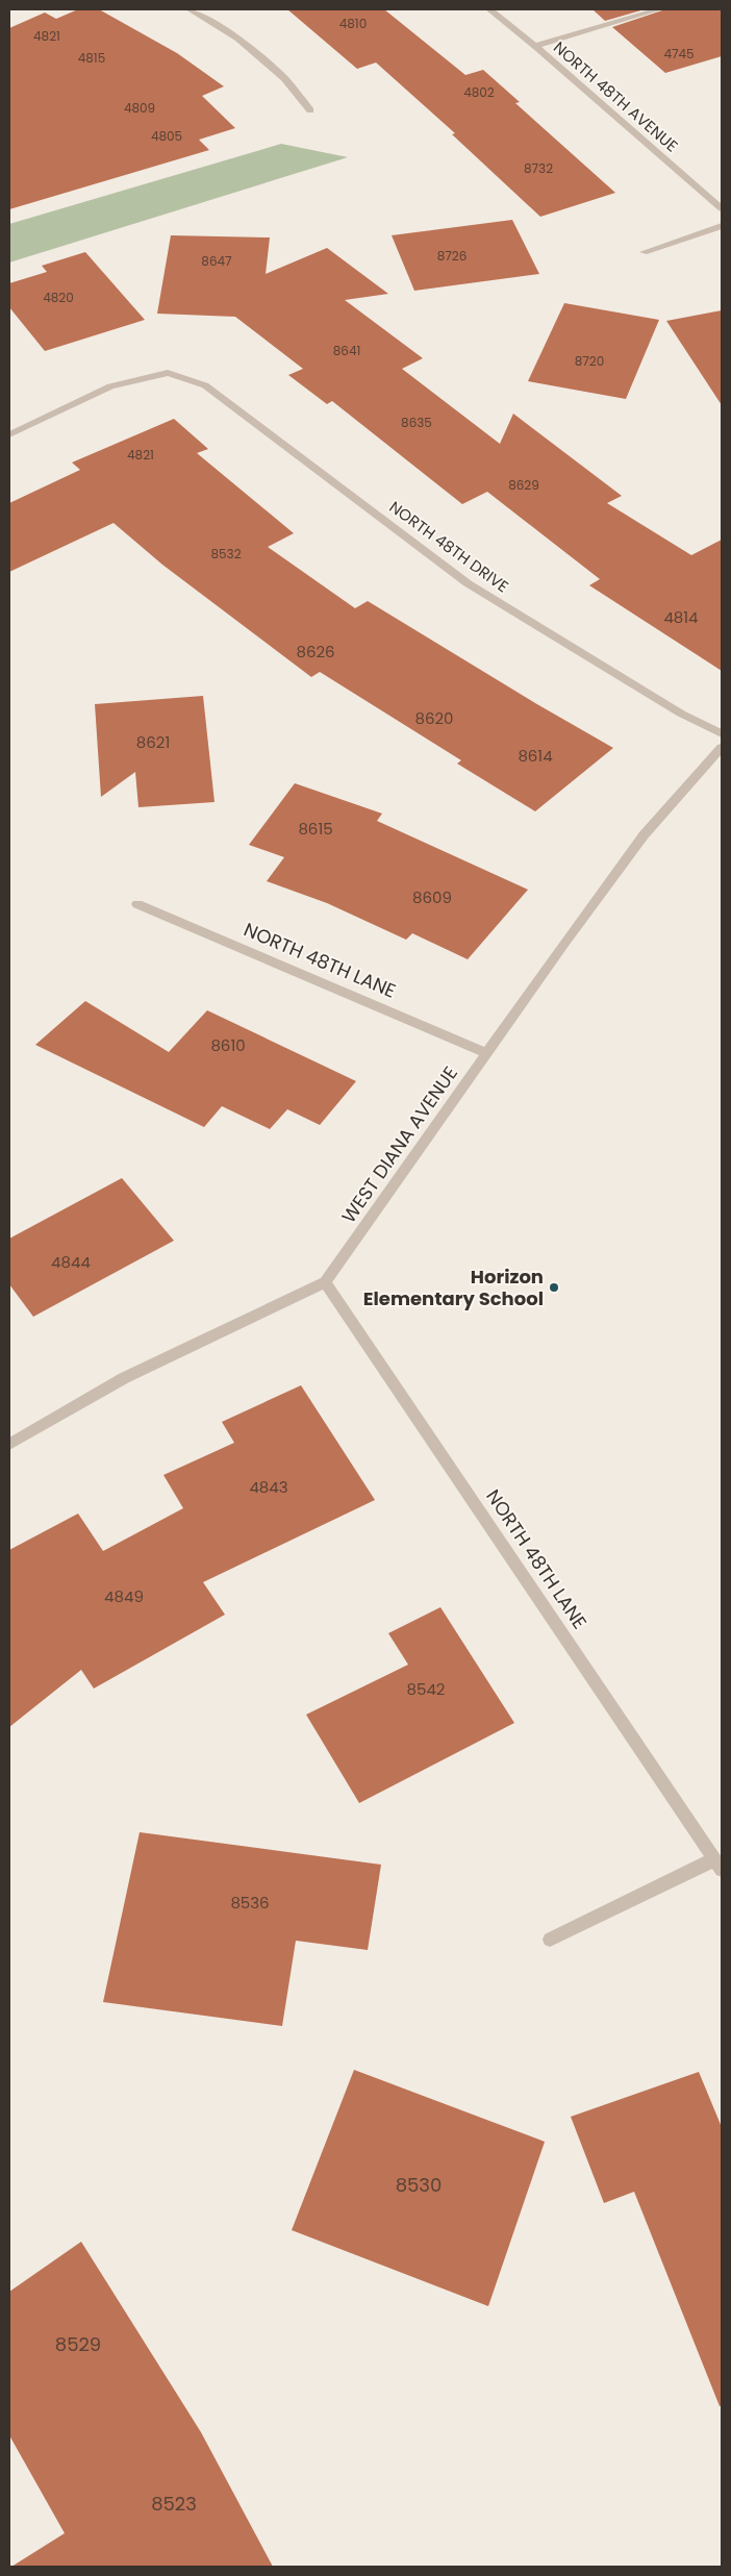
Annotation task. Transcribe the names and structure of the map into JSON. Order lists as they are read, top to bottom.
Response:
{
  "streets": {
    "street": [
      "NORTH 48TH AVENUE",
      "NORTH 48TH DRIVE",
      "NORTH 48TH LANE",
      "WEST DIANA AVENUE"
    ]
  },
  "crossings": [
    ["NORTH 48TH LANE", "WEST DIANA AVENUE"]
  ],
  "places": ["Horizon Elementary School"],
  "house_numbers": [
    "4810",
    "4821",
    "4745",
    "4815",
    "4802",
    "4809",
    "4805",
    "8732",
    "8726",
    "8647",
    "4820",
    "8641",
    "8720",
    "8635",
    "4821",
    "8629",
    "8532",
    "4814",
    "8626",
    "8620",
    "8621",
    "8614",
    "8615",
    "8609",
    "8610",
    "4844",
    "4843",
    "4849",
    "8542",
    "8536",
    "8530",
    "8529",
    "8523"
  ]
}
